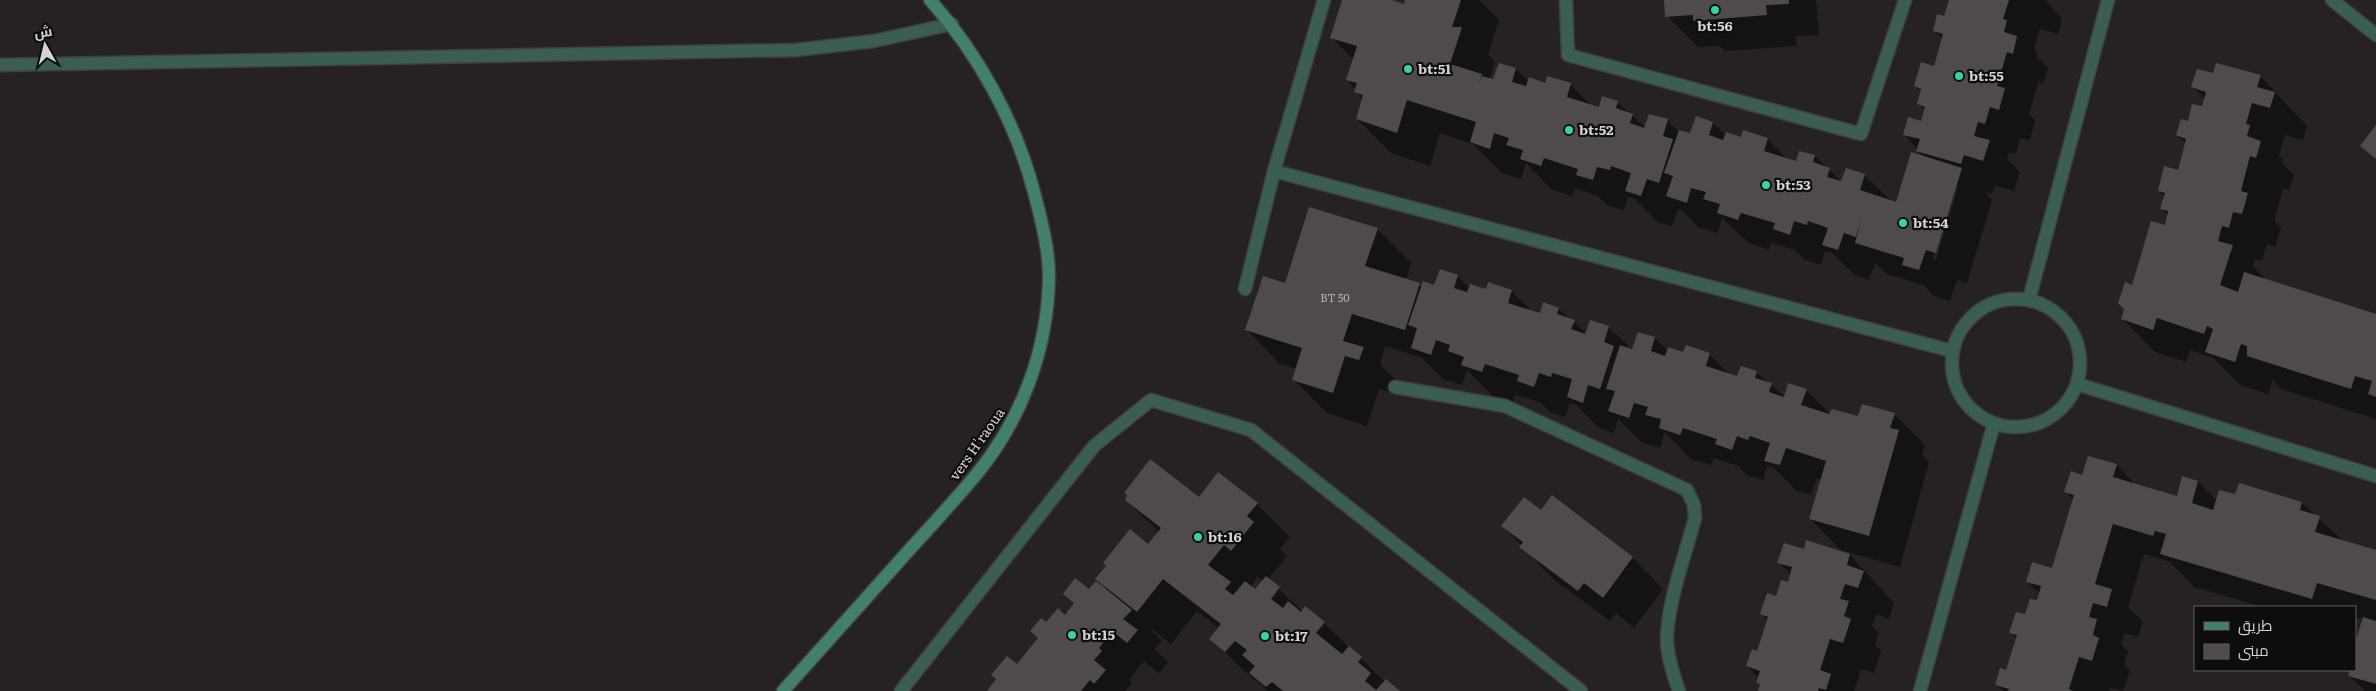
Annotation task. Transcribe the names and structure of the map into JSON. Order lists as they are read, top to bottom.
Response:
{
  "streets": {
    "street": ["vers H'raoua"]
  },
  "places": [
    "bt:56",
    "bt:51",
    "bt:55",
    "bt:52",
    "bt:53",
    "bt:54",
    "bt:16",
    "bt:15",
    "bt:17"
  ],
  "house_numbers": ["BT 50"],
  "legend": ["طريق", "مبنى"],
  "north": "top"
}
